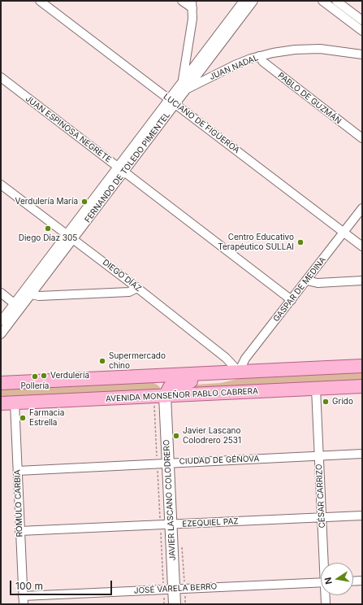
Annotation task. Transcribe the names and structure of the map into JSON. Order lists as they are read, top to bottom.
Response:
{
  "streets": {
    "main road": ["AVENIDA MONSEÑOR PABLO CABRERA", "JAVIER LASCANO COLODRERO"],
    "street": [
      "JUAN NADAL",
      "PABLO DE GUZMÁN",
      "LUCIANO DE FIGUEROA",
      "JUAN ESPINOSA NEGRETE",
      "FERNANDO DE TOLEDO PIMENTEL",
      "DIEGO DÍAZ",
      "GASPAR DE MEDINA",
      "CIUDAD DE GÉNOVA",
      "CÉSAR CARRIZO",
      "RÓMULO CARBIA",
      "EZEQUIEL PAZ",
      "JOSÉ VARELA BERRO"
    ]
  },
  "crossings": [
    ["JUAN NADAL", "PABLO DE GUZMÁN"],
    ["JUAN NADAL", "FERNANDO DE TOLEDO PIMENTEL"],
    ["LUCIANO DE FIGUEROA", "FERNANDO DE TOLEDO PIMENTEL"],
    ["LUCIANO DE FIGUEROA", "GASPAR DE MEDINA"],
    ["JUAN ESPINOSA NEGRETE", "FERNANDO DE TOLEDO PIMENTEL"],
    ["JUAN ESPINOSA NEGRETE", "GASPAR DE MEDINA"],
    ["FERNANDO DE TOLEDO PIMENTEL", "DIEGO DÍAZ"],
    ["DIEGO DÍAZ", "GASPAR DE MEDINA"],
    ["AVENIDA MONSEÑOR PABLO CABRERA", "CÉSAR CARRIZO"],
    ["AVENIDA MONSEÑOR PABLO CABRERA", "JAVIER LASCANO COLODRERO"],
    ["AVENIDA MONSEÑOR PABLO CABRERA", "RÓMULO CARBIA"],
    ["CIUDAD DE GÉNOVA", "CÉSAR CARRIZO"],
    ["CIUDAD DE GÉNOVA", "JAVIER LASCANO COLODRERO"],
    ["CIUDAD DE GÉNOVA", "RÓMULO CARBIA"],
    ["CÉSAR CARRIZO", "EZEQUIEL PAZ"],
    ["JAVIER LASCANO COLODRERO", "EZEQUIEL PAZ"],
    ["JAVIER LASCANO COLODRERO", "JOSÉ VARELA BERRO"],
    ["RÓMULO CARBIA", "EZEQUIEL PAZ"],
    ["RÓMULO CARBIA", "JOSÉ VARELA BERRO"]
  ],
  "places": [
    "Verdulería María",
    "Diego Díaz 305",
    "Centro Educativo Terapéutico SULLAI",
    "Supermercado chino",
    "Verdulería",
    "Pollería",
    "Grido",
    "Farmacia Estrella",
    "Javier Lascano Colodrero 2531"
  ],
  "scale_bar": "100 m",
  "north": "left"
}
